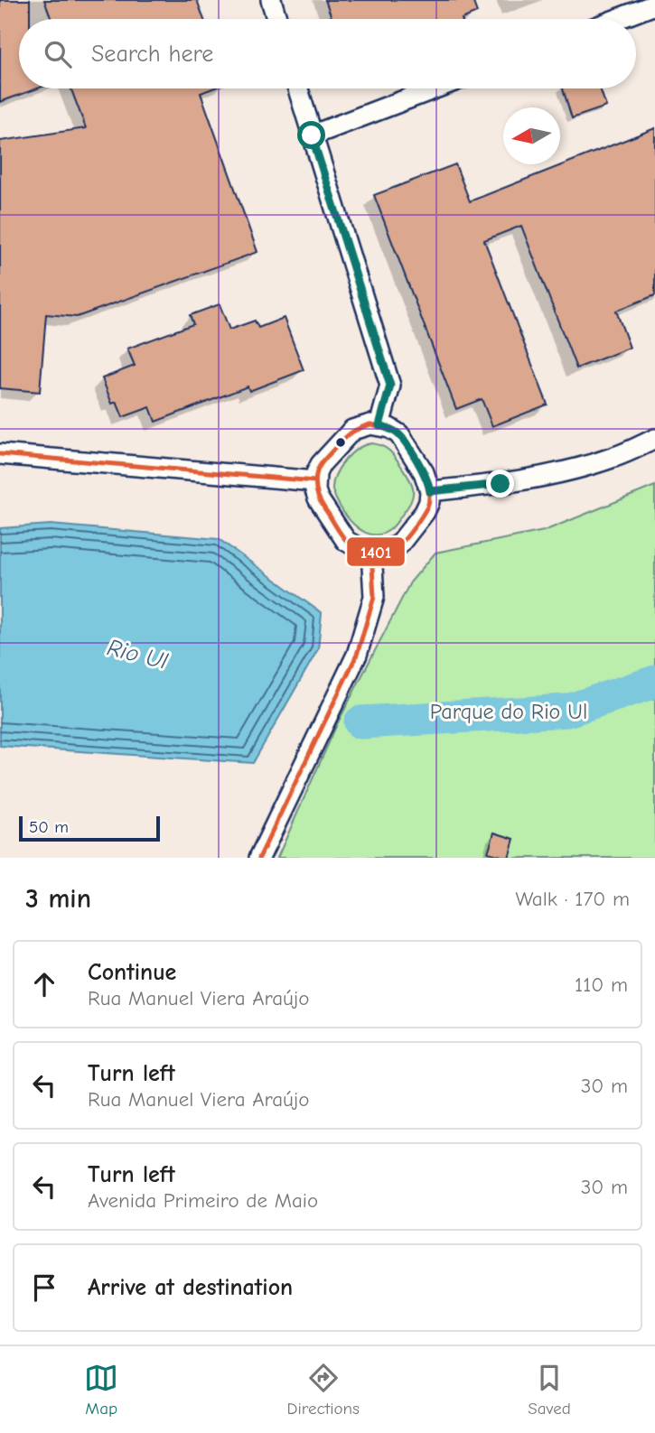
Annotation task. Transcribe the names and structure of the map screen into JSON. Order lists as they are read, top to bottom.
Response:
{
  "water": ["Rio Ul"],
  "parks": ["Parque do Rio Ul"],
  "lines": ["transit line 1401"],
  "scale_bar": "50 m",
  "north": "left",
  "page": {
    "search": "Search here",
    "scale": "50 m",
    "heading": ["3 min", "Walk · 170 m"],
    "list": [
      ["Continue", "Rua Manuel Viera Araújo", "110 m"],
      ["Turn left", "Rua Manuel Viera Araújo", "30 m"],
      ["Turn left", "Avenida Primeiro de Maio", "30 m"],
      "Arrive at destination"
    ],
    "nav": ["Map", "Directions", "Saved"]
  }
}
